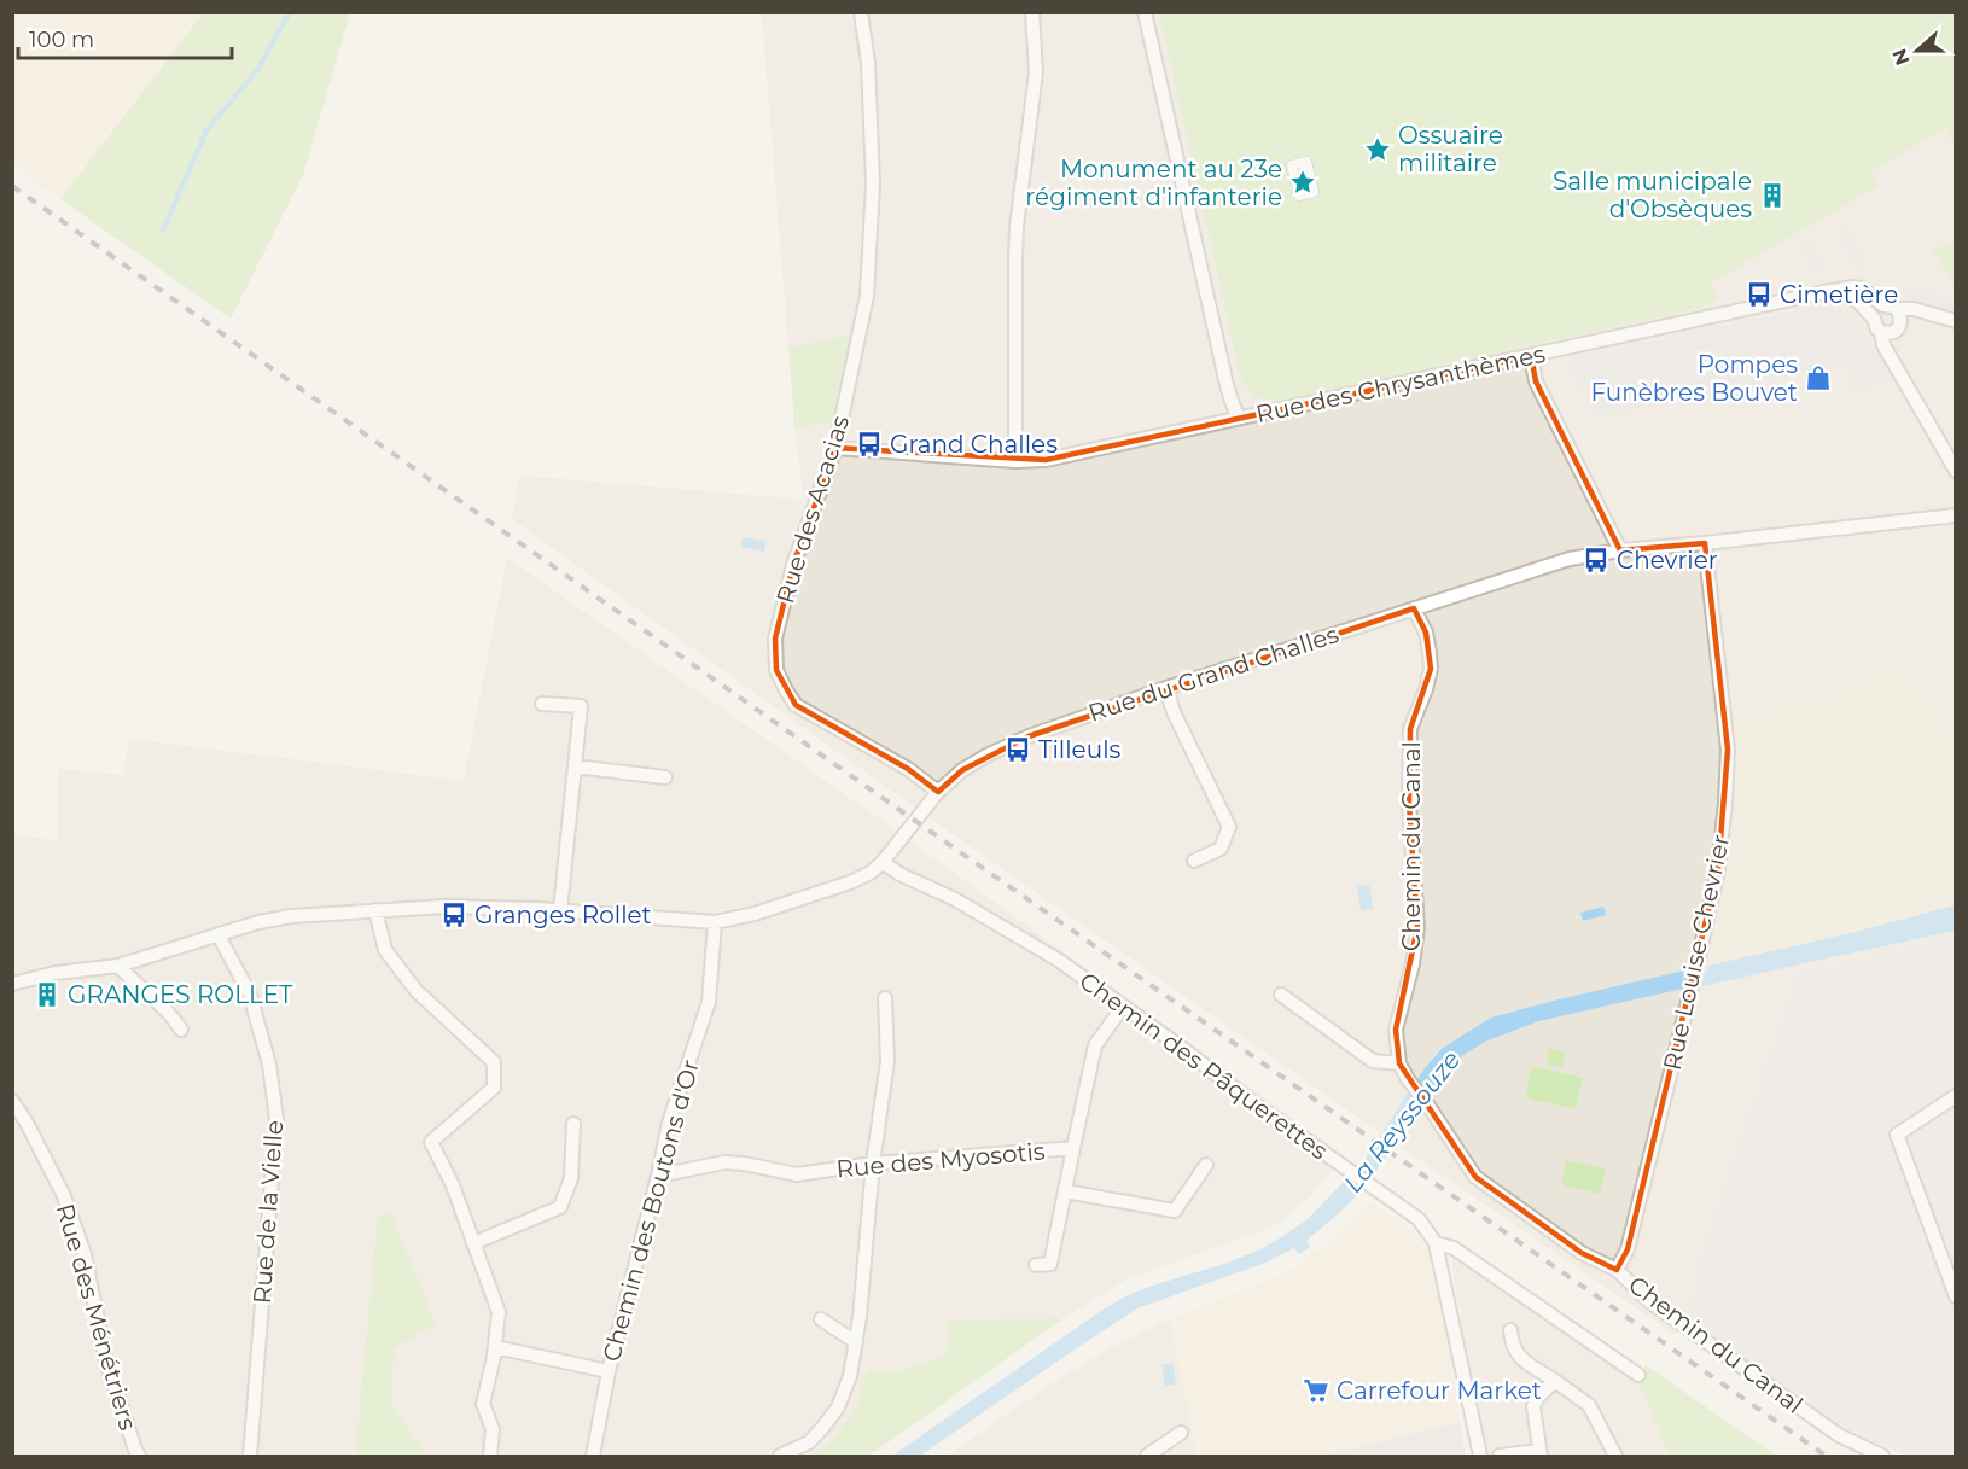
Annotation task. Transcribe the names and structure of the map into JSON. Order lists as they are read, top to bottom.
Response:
{
  "streets": {
    "street": [
      "Rue des Chrysanthèmes",
      "Rue des Acacias",
      "Rue du Grand Challes",
      "Chemin du Canal",
      "Rue Louise Chevrier",
      "Chemin des Pâquerettes",
      "Rue des Myosotis",
      "Chemin des Boutons d'Or",
      "Rue de la Vielle",
      "Rue des Ménétriers"
    ]
  },
  "crossings": [
    ["Rue des Acacias", "Rue du Grand Challes"],
    ["Rue du Grand Challes", "Chemin du Canal"],
    ["Rue du Grand Challes", "Rue Louise Chevrier"],
    ["Rue du Grand Challes", "Chemin des Pâquerettes"],
    ["Rue du Grand Challes", "Chemin des Boutons d'Or"],
    ["Rue du Grand Challes", "Rue de la Vielle"],
    ["Chemin du Canal", "Rue Louise Chevrier"],
    ["Chemin des Pâquerettes", "Rue des Myosotis"],
    ["Rue des Myosotis", "Chemin des Boutons d'Or"]
  ],
  "water": ["La Reyssouze"],
  "places": {
    "place": ["Ossuaire militaire", "Monument au 23e régiment d'infanterie"],
    "building": ["Salle municipale d'Obsèques", "GRANGES ROLLET"],
    "bus stop": [
      "Cimetière",
      "Grand Challes",
      "Chevrier",
      "Tilleuls",
      "Granges Rollet"
    ],
    "shop": ["Pompes Funèbres Bouvet"],
    "supermarket": ["Carrefour Market"]
  },
  "scale_bar": "100 m",
  "north": "left"
}
